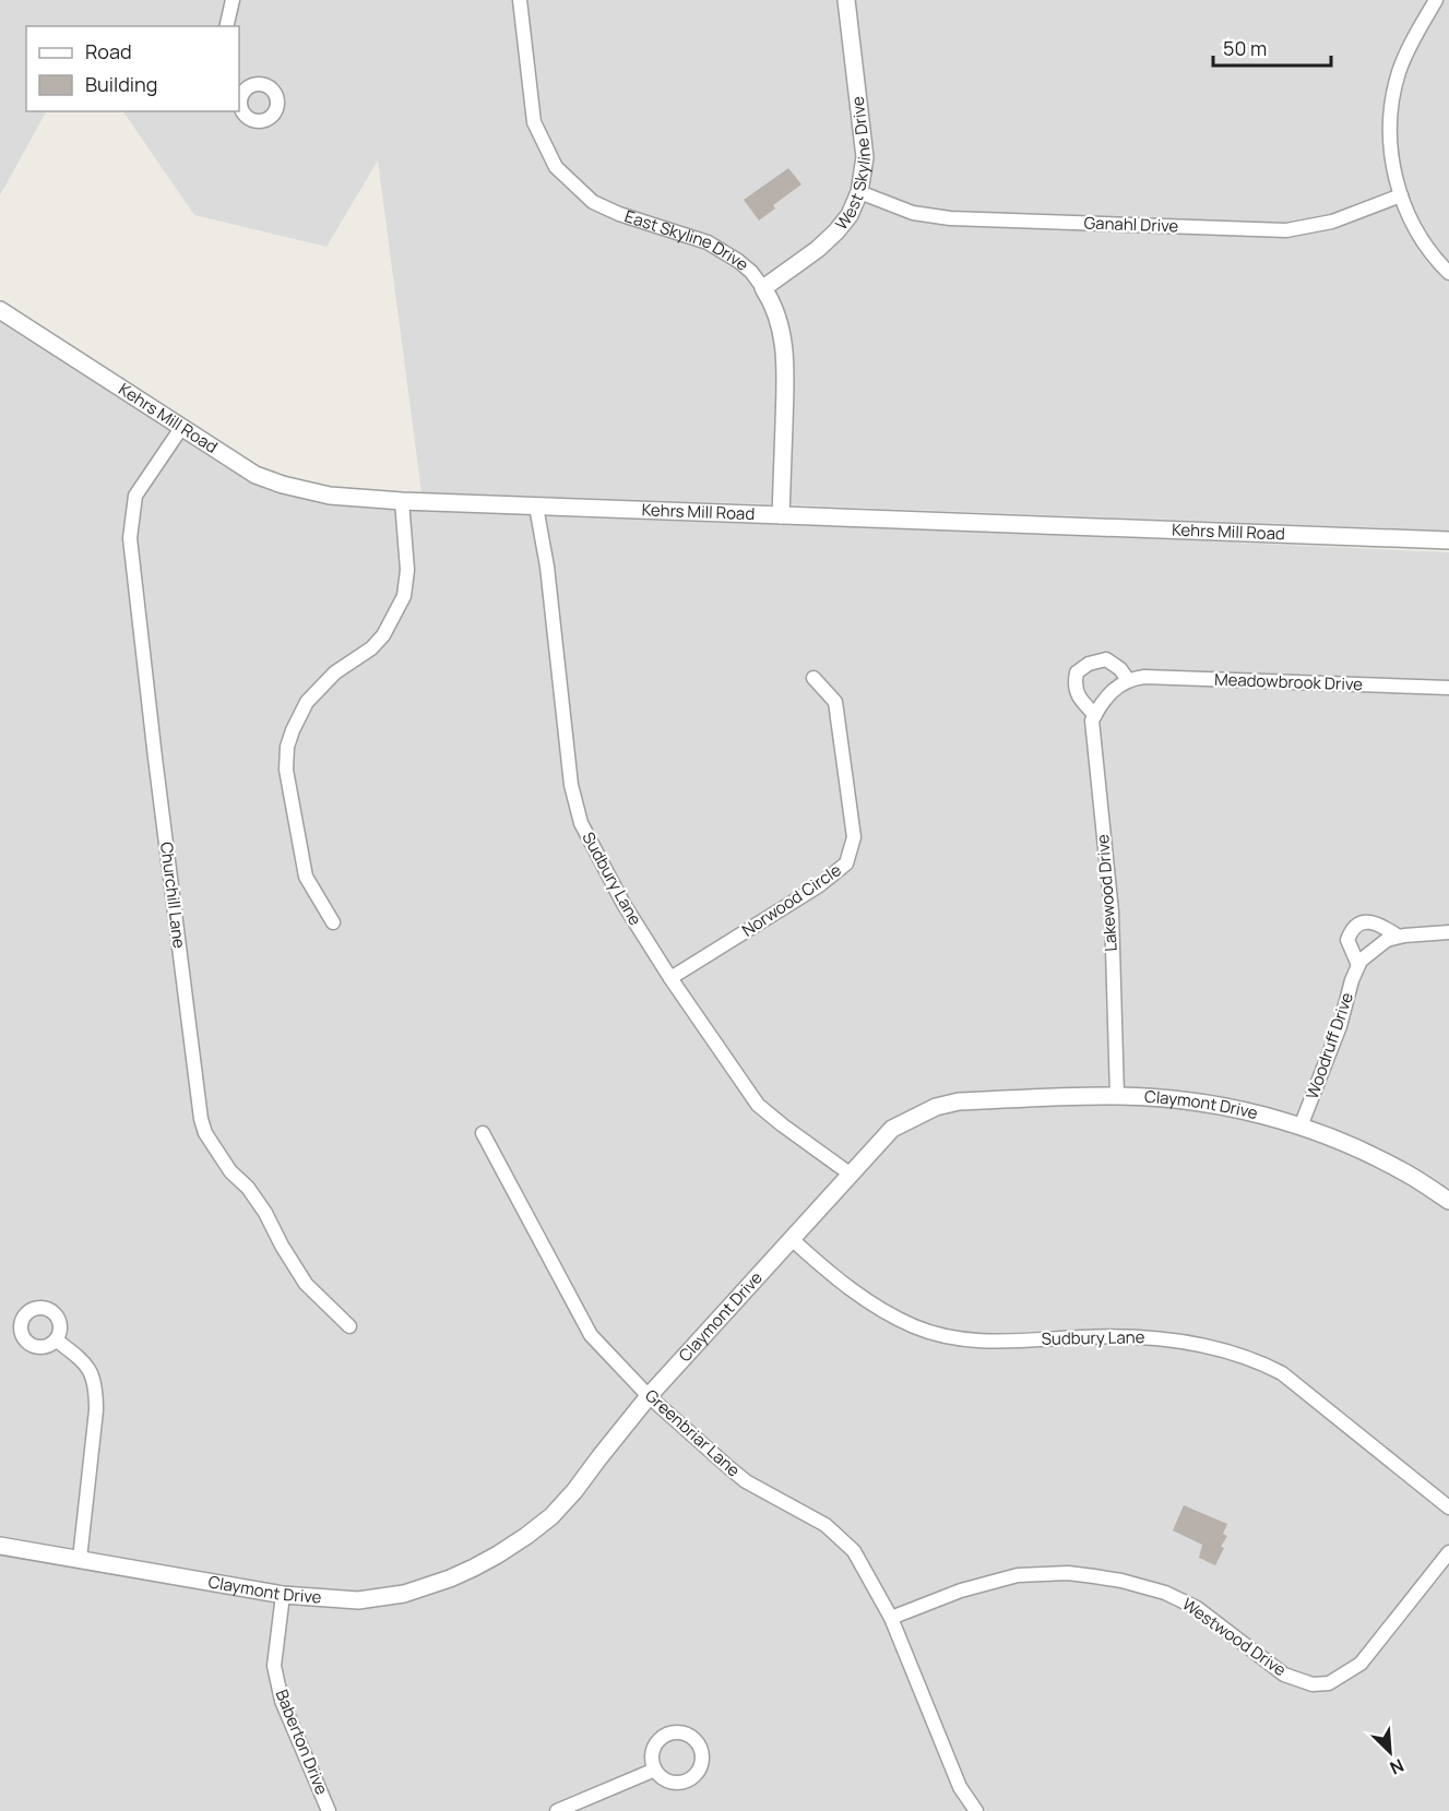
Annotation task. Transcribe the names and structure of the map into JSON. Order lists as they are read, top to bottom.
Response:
{
  "streets": {
    "street": [
      "West Skyline Drive",
      "Ganahl Drive",
      "East Skyline Drive",
      "Kehrs Mill Road",
      "Meadowbrook Drive",
      "Sudbury Lane",
      "Lakewood Drive",
      "Churchill Lane",
      "Norwood Circle",
      "Woodruff Drive",
      "Claymont Drive",
      "Greenbriar Lane",
      "Westwood Drive",
      "Baberton Drive"
    ]
  },
  "crossings": [
    ["West Skyline Drive", "Ganahl Drive"],
    ["West Skyline Drive", "East Skyline Drive"],
    ["East Skyline Drive", "Kehrs Mill Road"],
    ["Kehrs Mill Road", "Sudbury Lane"],
    ["Kehrs Mill Road", "Churchill Lane"],
    ["Meadowbrook Drive", "Lakewood Drive"],
    ["Sudbury Lane", "Norwood Circle"],
    ["Sudbury Lane", "Claymont Drive"],
    ["Lakewood Drive", "Claymont Drive"],
    ["Woodruff Drive", "Claymont Drive"],
    ["Claymont Drive", "Greenbriar Lane"],
    ["Claymont Drive", "Baberton Drive"],
    ["Greenbriar Lane", "Westwood Drive"]
  ],
  "legend": ["Road", "Building"],
  "scale_bar": "50 m",
  "north": "bottom right"
}
